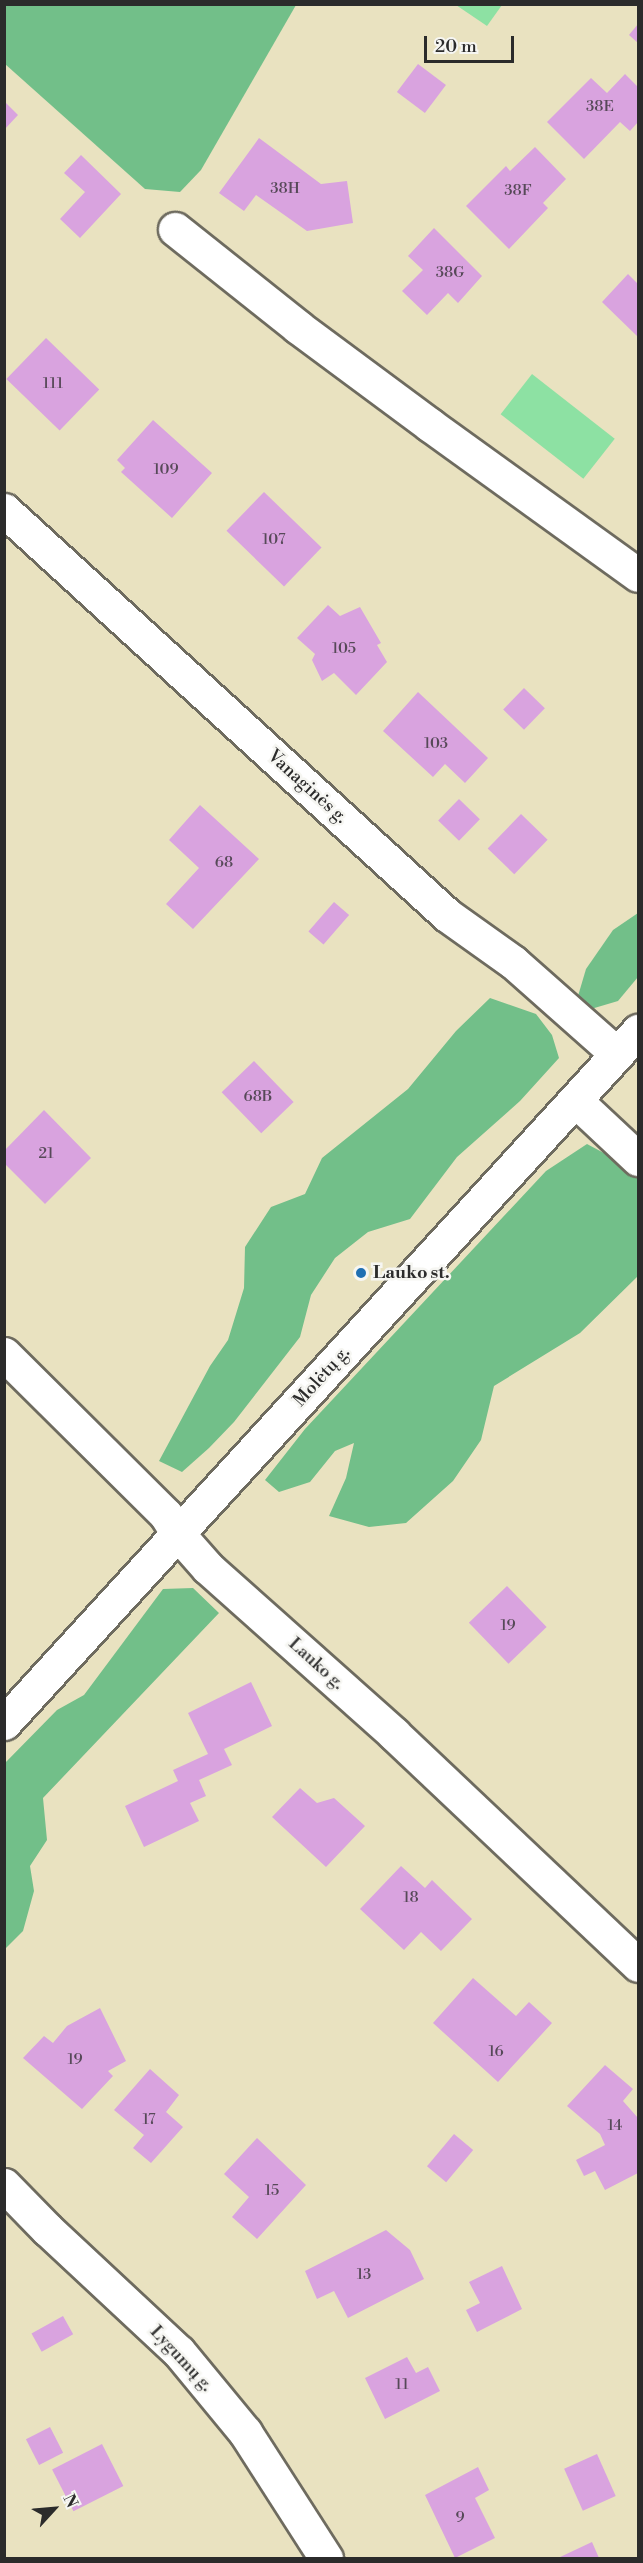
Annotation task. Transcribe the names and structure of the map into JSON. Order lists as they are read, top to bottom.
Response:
{
  "streets": {
    "street": [
      "Vanaginės g.",
      "Molėtų g.",
      "Lauko g.",
      "Lygumų g."
    ]
  },
  "crossings": [
    ["Vanaginės g.", "Molėtų g."],
    ["Molėtų g.", "Lauko g."]
  ],
  "places": ["Lauko st."],
  "house_numbers": [
    "38E",
    "38H",
    "38F",
    "38G",
    "111",
    "109",
    "107",
    "105",
    "103",
    "68",
    "68B",
    "21",
    "19",
    "18",
    "16",
    "19",
    "17",
    "14",
    "15",
    "13",
    "11",
    "9"
  ],
  "scale_bar": "20 m",
  "north": "top right"
}
